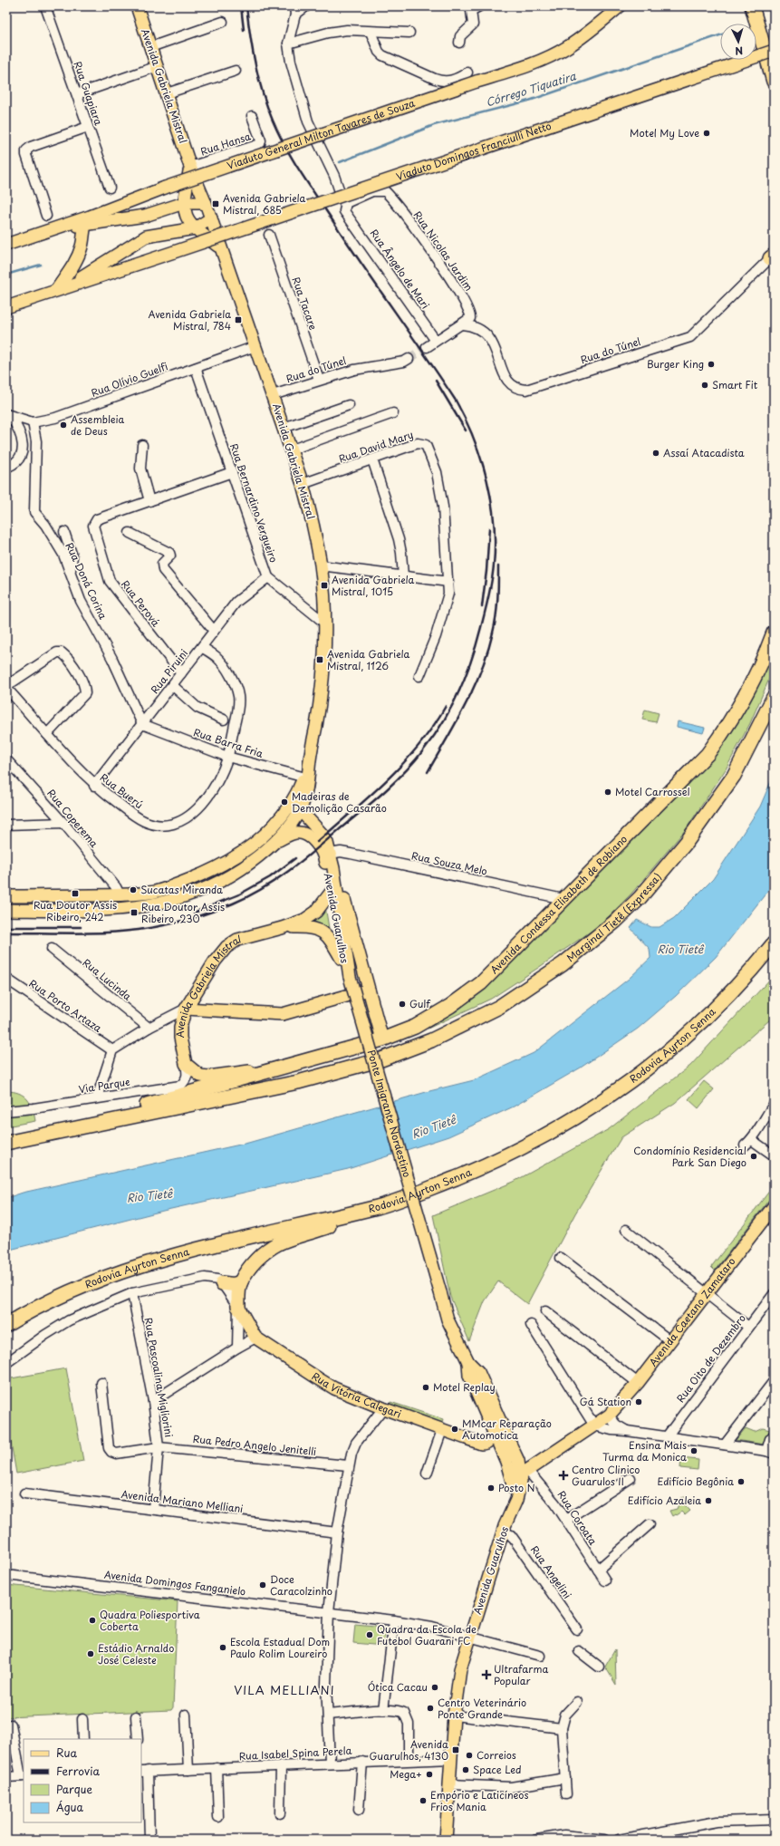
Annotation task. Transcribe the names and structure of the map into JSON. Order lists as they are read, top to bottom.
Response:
{
  "streets": {
    "highway": ["Avenida Condessa Elisabeth de Robiano", "Marginal Tietê (Expressa)", "Rodovia Ayrton Senna"],
    "main road": [
      "Avenida Gabriela Mistral",
      "Viaduto General Milton Tavares de Souza",
      "Viaduto Domingos Franciulli Netto",
      "Avenida Guarulhos",
      "Ponte Imigrante Nordestino",
      "Avenida Caetano Zamataro",
      "Rua Vitória Calegari"
    ],
    "street": [
      "Rua Guapiara",
      "Rua Hansa",
      "Rua Nicolas Jardim",
      "Rua Ângelo de Mari",
      "Rua Tacare",
      "Rua do Túnel",
      "Rua Olívio Guelfi",
      "Rua David Mary",
      "Rua Bernardino Vergueiro",
      "Rua Doná Corina",
      "Rua Perová",
      "Rua Piruini",
      "Rua Barra Fria",
      "Rua Buerú",
      "Rua Coperema",
      "Rua Souza Melo",
      "Rua Lucinda",
      "Rua Porto Artaza",
      "Via Parque",
      "Rua Oito de Dezembro",
      "Rua Pascoalina Migliorini",
      "Rua Pedro Angelo Jenitelli",
      "Avenida Mariano Melliani",
      "Rua Coroata",
      "Rua Angelini",
      "Avenida Domingos Fanganielo",
      "Rua Isabel Spina Perela"
    ]
  },
  "crossings": [
    ["Avenida Gabriela Mistral", "Rua Hansa"],
    ["Avenida Gabriela Mistral", "Rua do Túnel"],
    ["Avenida Gabriela Mistral", "Rua Olívio Guelfi"],
    ["Avenida Gabriela Mistral", "Rua David Mary"],
    ["Avenida Gabriela Mistral", "Rua Bernardino Vergueiro"],
    ["Avenida Gabriela Mistral", "Rua Barra Fria"],
    ["Avenida Gabriela Mistral", "Avenida Guarulhos"],
    ["Avenida Gabriela Mistral", "Via Parque"],
    ["Rua Nicolas Jardim", "Rua Ângelo de Mari"],
    ["Rua Nicolas Jardim", "Rua do Túnel"],
    ["Rua Tacare", "Rua do Túnel"],
    ["Rua Olívio Guelfi", "Rua Bernardino Vergueiro"],
    ["Rua Olívio Guelfi", "Rua Doná Corina"],
    ["Rua Bernardino Vergueiro", "Rua Piruini"],
    ["Rua Doná Corina", "Rua Piruini"],
    ["Rua Doná Corina", "Rua Barra Fria"],
    ["Rua Perová", "Rua Piruini"],
    ["Rua Piruini", "Rua Barra Fria"],
    ["Rua Piruini", "Rua Buerú"],
    ["Rua Barra Fria", "Rua Buerú"],
    ["Rua Souza Melo", "Avenida Condessa Elisabeth de Robiano"],
    ["Rua Souza Melo", "Avenida Guarulhos"],
    ["Avenida Condessa Elisabeth de Robiano", "Marginal Tietê (Expressa)"],
    ["Avenida Condessa Elisabeth de Robiano", "Avenida Guarulhos"],
    ["Avenida Guarulhos", "Ponte Imigrante Nordestino"],
    ["Avenida Guarulhos", "Avenida Caetano Zamataro"],
    ["Avenida Guarulhos", "Rua Vitória Calegari"],
    ["Avenida Guarulhos", "Rua Coroata"],
    ["Avenida Guarulhos", "Rua Angelini"],
    ["Avenida Guarulhos", "Avenida Domingos Fanganielo"],
    ["Avenida Guarulhos", "Rua Isabel Spina Perela"],
    ["Avenida Caetano Zamataro", "Rua Coroata"],
    ["Rua Pascoalina Migliorini", "Rua Pedro Angelo Jenitelli"],
    ["Rua Pascoalina Migliorini", "Avenida Mariano Melliani"]
  ],
  "districts": ["VILA MELLIANI"],
  "water": ["Córrego Tiquatira", "Rio Tietê"],
  "places": {
    "other": [
      "Motel My Love",
      "Burger King",
      "Smart Fit",
      "Assembleia de Deus",
      "Assaí Atacadista",
      "Motel Carrossel",
      "Madeiras de Demolição Casarão",
      "Sucatas Miranda",
      "Gulf",
      "Condomínio Residencial Park San Diego",
      "Motel Replay",
      "Gá Station",
      "MMcar Reparação Automotica",
      "Ensina Mais Turma da Monica",
      "Edifício Begônia",
      "Posto N",
      "Edifício Azaleia",
      "Doce Caracolzinho",
      "Quadra Poliesportiva Coberta",
      "Quadra da Escola de Futebol Guarani FC",
      "Escola Estadual Dom Paulo Rolim Loureiro",
      "Estádio Arnaldo José Celeste",
      "Ótica Cacau",
      "Centro Veterinário Ponte Grande",
      "Correios",
      "Space Led",
      "Mega+",
      "Empório e Laticíneos Frios Mania"
    ],
    "transit": [
      "Avenida Gabriela Mistral, 685",
      "Avenida Gabriela Mistral, 784",
      "Avenida Gabriela Mistral, 1015",
      "Avenida Gabriela Mistral, 1126",
      "Rua Doutor Assis Ribeiro, 242",
      "Rua Doutor Assis Ribeiro, 230",
      "Avenida Guarulhos, 4130"
    ],
    "health": ["Centro Clinico Guarulos II", "Ultrafarma Popular"]
  },
  "legend": [
    "Rua",
    "Ferrovia",
    "Parque",
    "Água"
  ],
  "north": "bottom"
}
